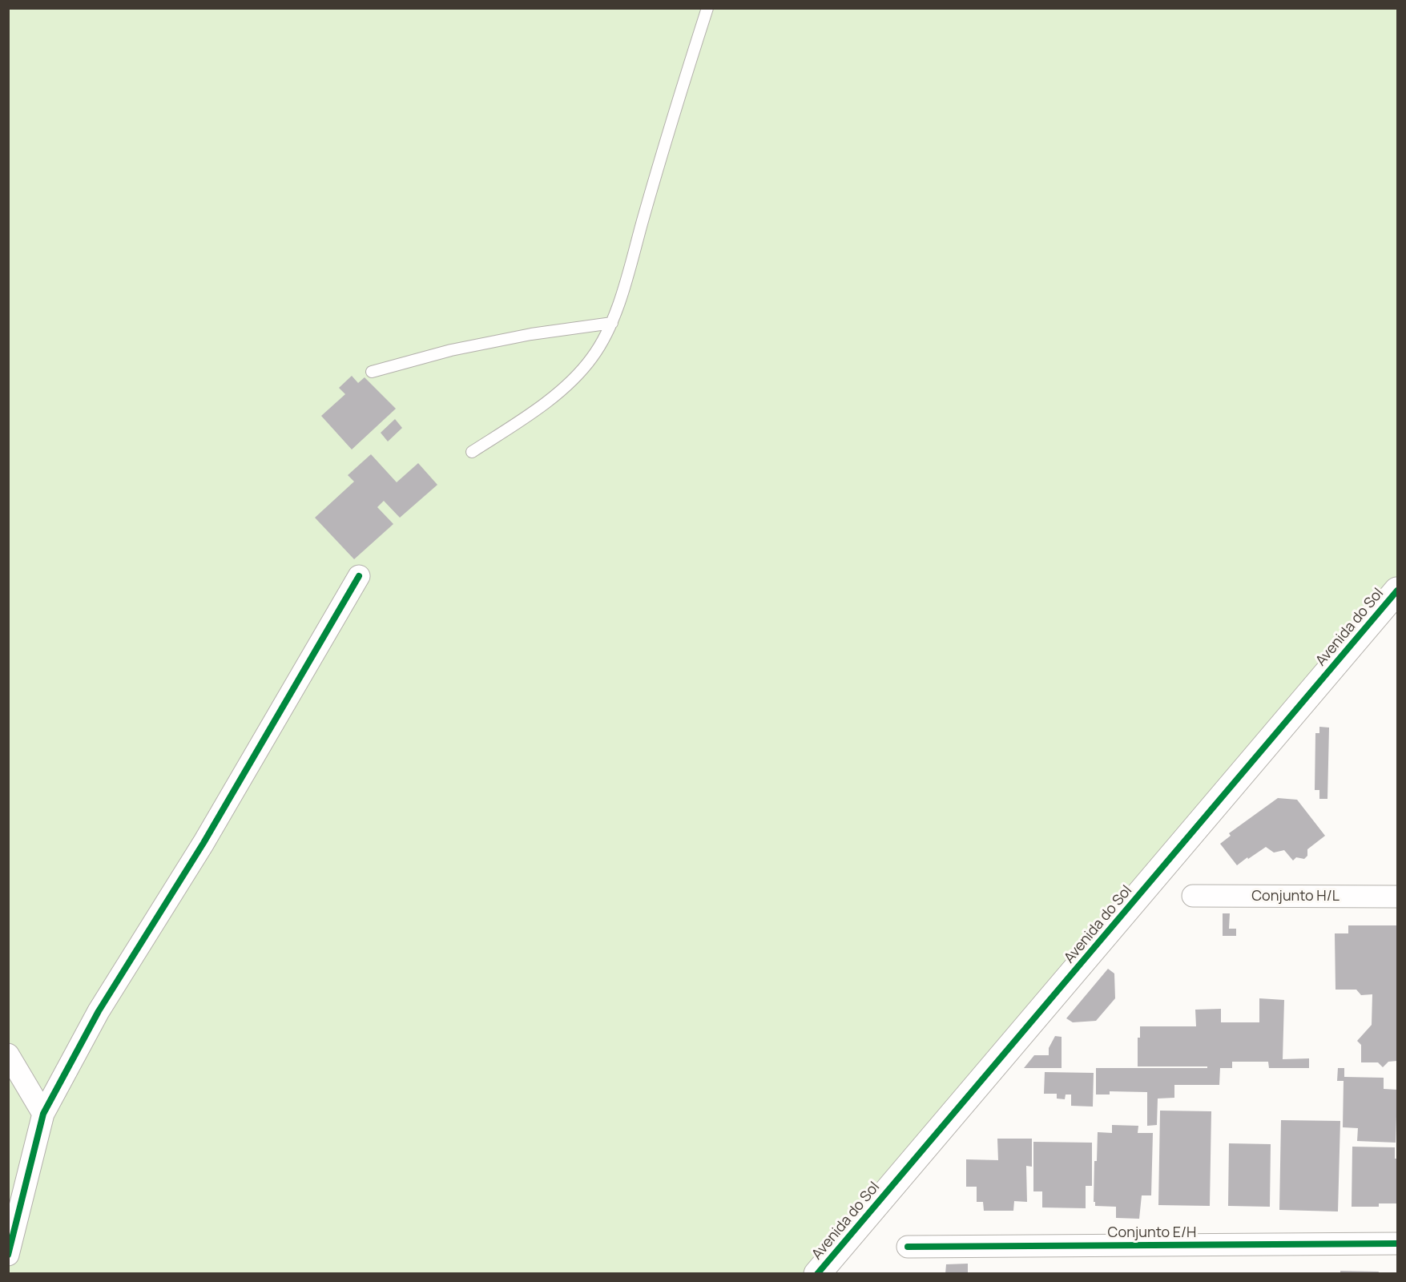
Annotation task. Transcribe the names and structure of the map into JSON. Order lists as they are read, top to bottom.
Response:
{
  "streets": {
    "street": ["Avenida do Sol", "Conjunto H/L", "Conjunto E/H"]
  }
}
